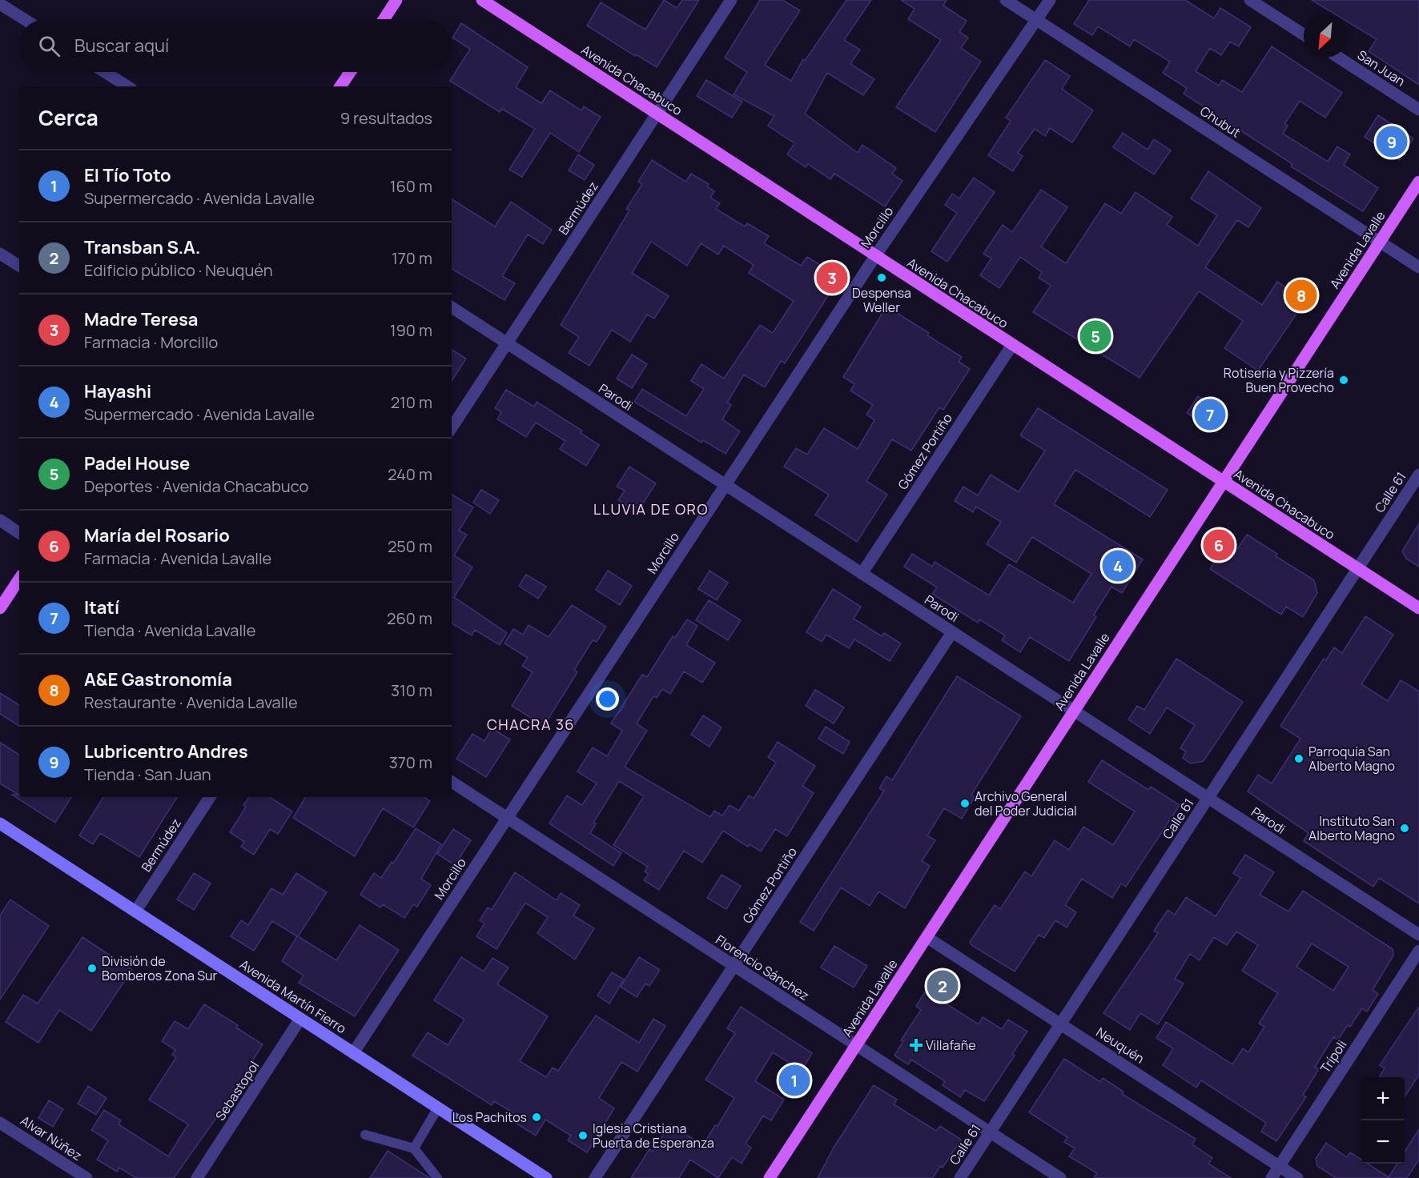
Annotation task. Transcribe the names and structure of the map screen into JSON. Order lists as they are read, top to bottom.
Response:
{
  "streets": {
    "main road": ["Avenida Chacabuco", "Avenida Lavalle", "Avenida Martín Fierro"],
    "street": [
      "San Juan",
      "Chubut",
      "Bermúdez",
      "Morcillo",
      "Parodi",
      "Gómez Portiño",
      "Calle 61",
      "Florencio Sánchez",
      "Neuquén",
      "Trípoli",
      "Sebastopol",
      "Alvar Núñez"
    ]
  },
  "crossings": [
    ["Avenida Chacabuco", "Bermúdez"],
    ["Avenida Chacabuco", "Morcillo"],
    ["Avenida Chacabuco", "Avenida Lavalle"],
    ["Avenida Chacabuco", "Gómez Portiño"],
    ["Avenida Chacabuco", "Calle 61"],
    ["Chubut", "Morcillo"],
    ["Chubut", "Avenida Lavalle"],
    ["Bermúdez", "Parodi"],
    ["Bermúdez", "Avenida Martín Fierro"],
    ["Morcillo", "Parodi"],
    ["Morcillo", "Florencio Sánchez"],
    ["Morcillo", "Avenida Martín Fierro"],
    ["Avenida Lavalle", "Parodi"],
    ["Avenida Lavalle", "Florencio Sánchez"],
    ["Avenida Lavalle", "Neuquén"],
    ["Parodi", "Gómez Portiño"],
    ["Parodi", "Calle 61"],
    ["Gómez Portiño", "Florencio Sánchez"],
    ["Calle 61", "Florencio Sánchez"],
    ["Calle 61", "Neuquén"],
    ["Avenida Martín Fierro", "Sebastopol"],
    ["Neuquén", "Trípoli"]
  ],
  "districts": ["LLUVIA DE ORO", "CHACRA 36"],
  "places": {
    "other": [
      "Despensa Weller",
      "Rotiseria y Pizzería Buen Provecho",
      "Parroquía San Alberto Magno",
      "Archivo General del Poder Judicial",
      "Instituto San Alberto Magno",
      "División de Bomberos Zona Sur",
      "Los Pachitos",
      "Iglesia Cristiana Puerta de Esperanza"
    ],
    "health": ["Villafañe"]
  },
  "north": "bottom left",
  "page": {
    "search": "Buscar aquí",
    "heading": ["Cerca", "9 resultados"],
    "pins": [
      "9",
      "3",
      "8",
      "5",
      "7",
      "6",
      "4",
      "2",
      "1"
    ],
    "list": [
      {
        "mark": "1",
        "name": "El Tío Toto",
        "note": "Supermercado · Avenida Lavalle",
        "value": "160 m"
      },
      {
        "mark": "2",
        "name": "Transban S.A.",
        "note": "Edificio público · Neuquén",
        "value": "170 m"
      },
      {
        "mark": "3",
        "name": "Madre Teresa",
        "note": "Farmacia · Morcillo",
        "value": "190 m"
      },
      {
        "mark": "4",
        "name": "Hayashi",
        "note": "Supermercado · Avenida Lavalle",
        "value": "210 m"
      },
      {
        "mark": "5",
        "name": "Padel House",
        "note": "Deportes · Avenida Chacabuco",
        "value": "240 m"
      },
      {
        "mark": "6",
        "name": "María del Rosario",
        "note": "Farmacia · Avenida Lavalle",
        "value": "250 m"
      },
      {
        "mark": "7",
        "name": "Itatí",
        "note": "Tienda · Avenida Lavalle",
        "value": "260 m"
      },
      {
        "mark": "8",
        "name": "A&E Gastronomía",
        "note": "Restaurante · Avenida Lavalle",
        "value": "310 m"
      },
      {
        "mark": "9",
        "name": "Lubricentro Andres",
        "note": "Tienda · San Juan",
        "value": "370 m"
      }
    ],
    "map_buttons": ["+", "−"]
  }
}
